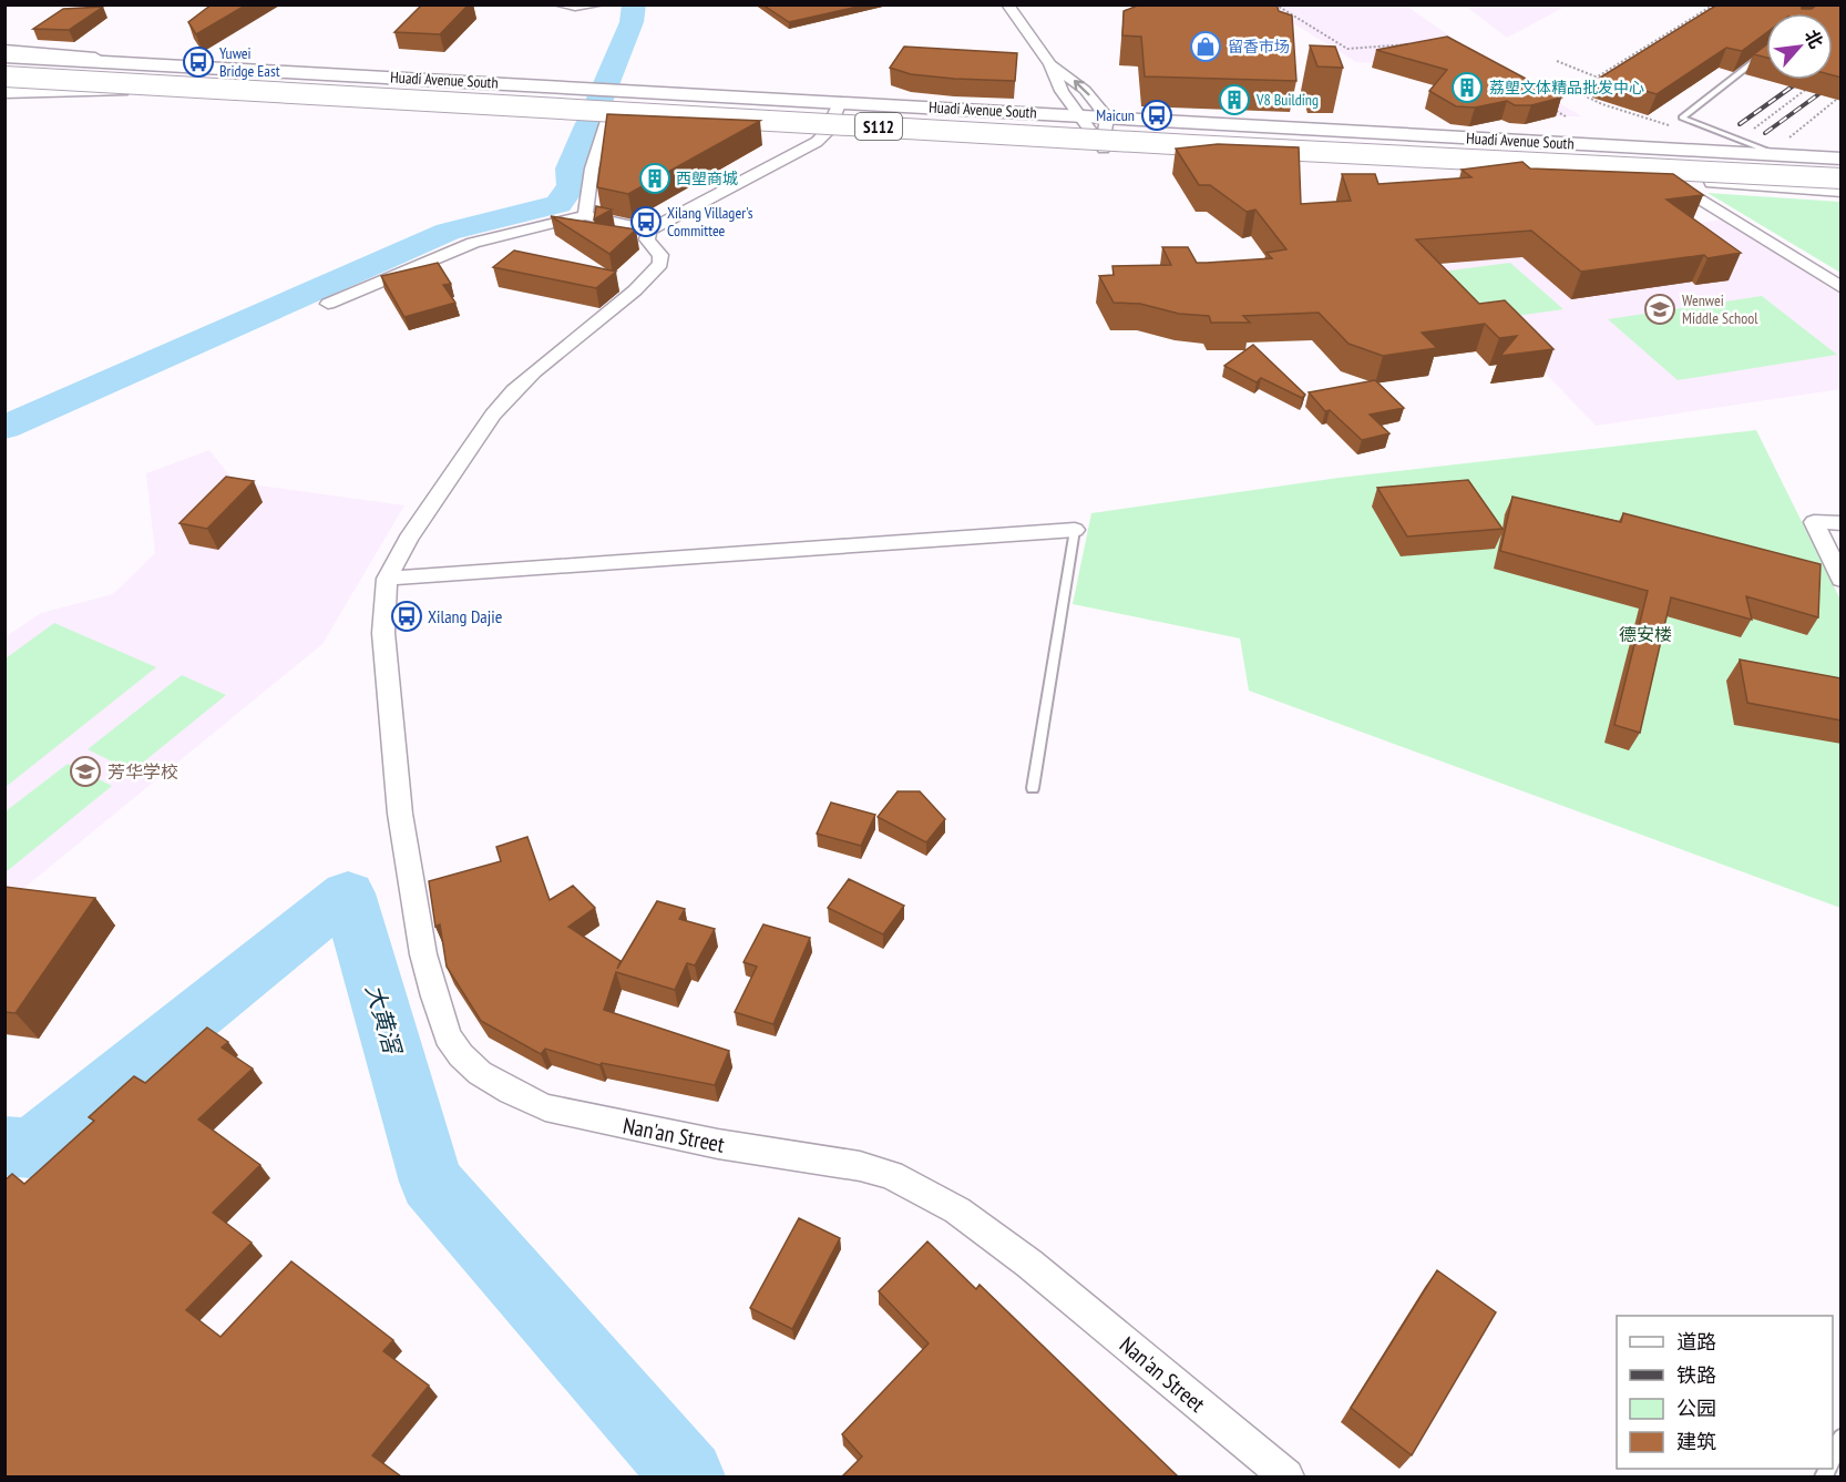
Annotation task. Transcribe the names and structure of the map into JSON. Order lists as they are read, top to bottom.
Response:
{
  "streets": {
    "main road": ["Huadi Avenue South", "S112"],
    "street": ["Nan'an Street"]
  },
  "water": ["大黄滘"],
  "parks": ["德安楼"],
  "places": {
    "shop": ["留香市场"],
    "bus stop": [
      "Yuwei Bridge East",
      "Maicun",
      "Xilang Villager's Committee",
      "Xilang Dajie"
    ],
    "building": ["荔塱文体精品批发中心", "V8 Building", "西塱商城"],
    "school or university": ["Wenwei Middle School", "芳华学校"]
  },
  "legend": [
    "道路",
    "铁路",
    "公园",
    "建筑"
  ],
  "north": "top right"
}
